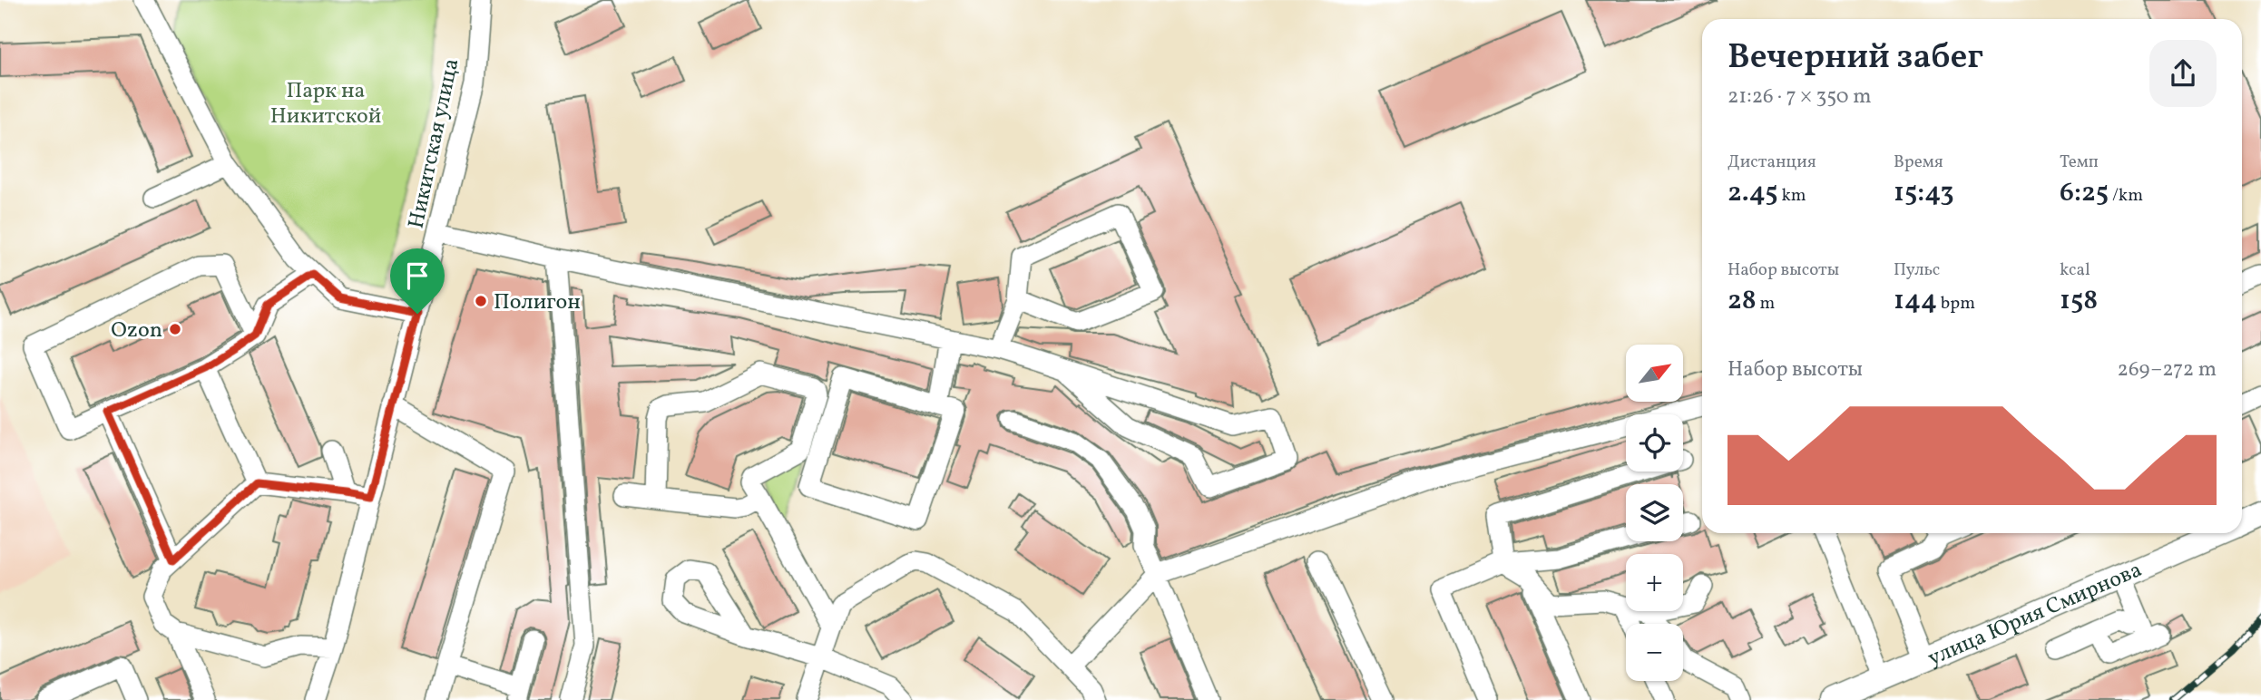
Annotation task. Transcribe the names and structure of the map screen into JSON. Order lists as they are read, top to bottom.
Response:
{
  "streets": {
    "main road": ["улица Юрия Смирнова"],
    "street": ["Никитская улица"]
  },
  "parks": ["Парк на Никитской"],
  "places": ["Полигон", "Ozon"],
  "north": "top right",
  "page": {
    "heading": ["Вечерний забег", "21:26 · 7 × 350 m"],
    "stats": [
      ["Дистанция", "2.45 km"],
      ["Время", "15:43"],
      ["Темп", "6:25 /km"],
      ["Набор высоты", "28 m"],
      ["Пульс", "144 bpm"],
      ["kcal", "158"]
    ],
    "chart": ["Набор высоты", "269–272 m"],
    "map_buttons": ["+", "−"]
  }
}
